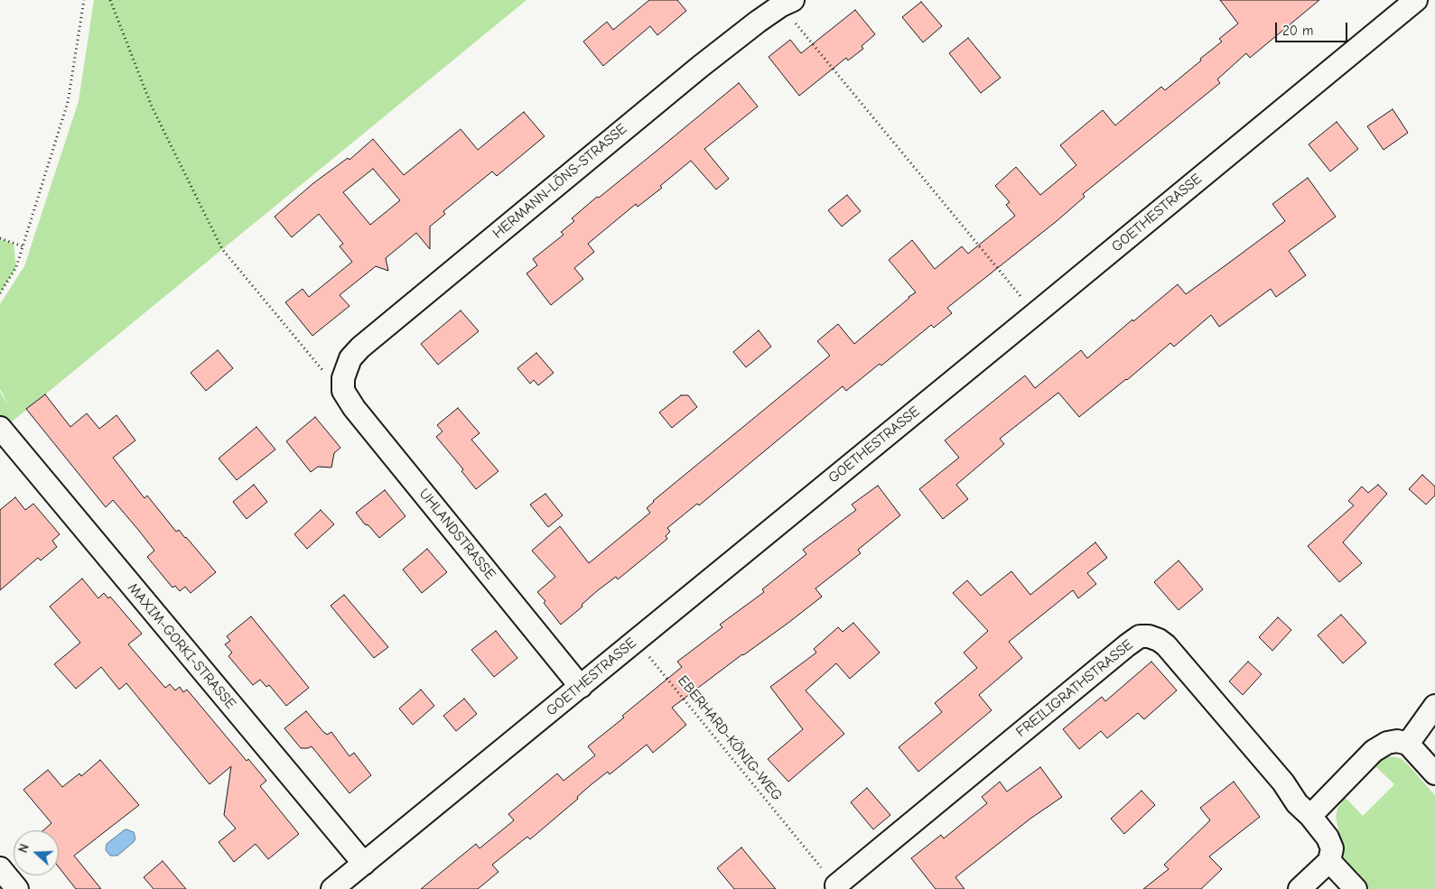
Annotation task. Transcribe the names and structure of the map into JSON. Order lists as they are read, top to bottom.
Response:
{
  "streets": {
    "street": [
      "HERMANN-LÖNS-STRASSE",
      "GOETHESTRASSE",
      "UHLANDSTRASSE",
      "MAXIM-GORKI-STRASSE",
      "FREILIGRATHSTRASSE"
    ],
    "path": ["EBERHARD-KÖNIG-WEG"]
  },
  "crossings": [
    ["HERMANN-LÖNS-STRASSE", "UHLANDSTRASSE"],
    ["GOETHESTRASSE", "UHLANDSTRASSE"],
    ["GOETHESTRASSE", "MAXIM-GORKI-STRASSE"],
    ["GOETHESTRASSE", "EBERHARD-KÖNIG-WEG"]
  ],
  "scale_bar": "20 m",
  "north": "left"
}
